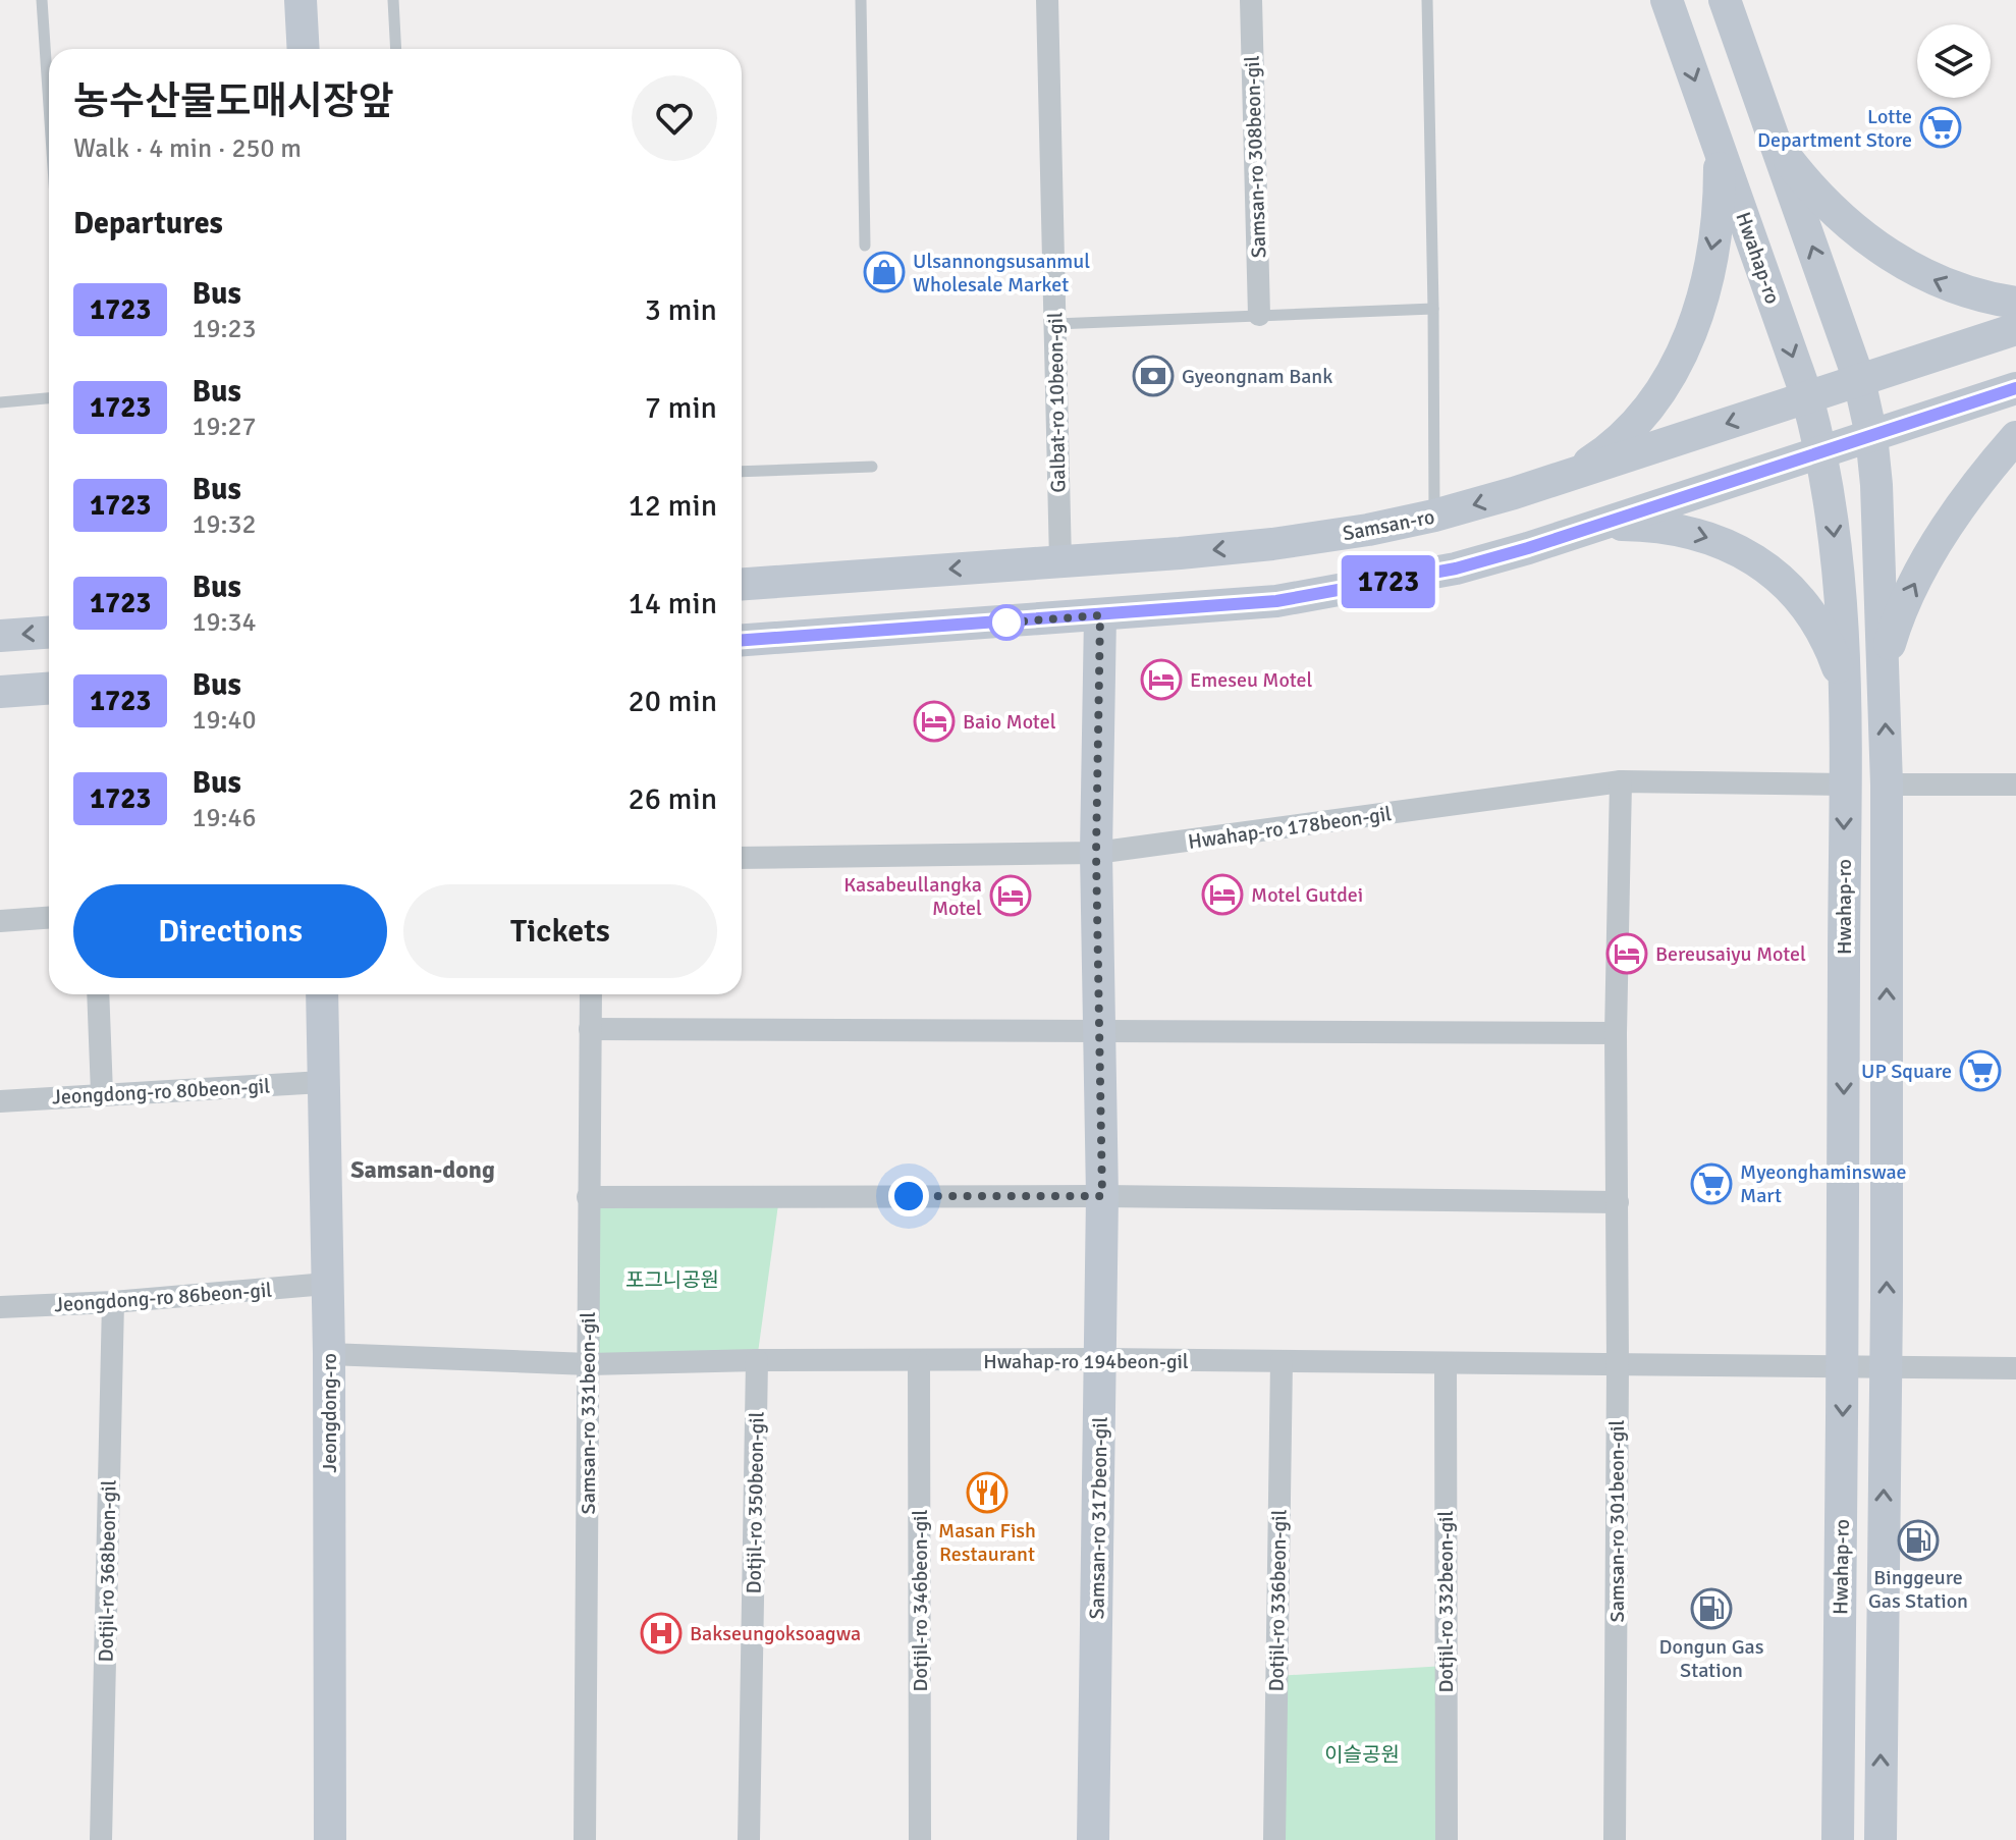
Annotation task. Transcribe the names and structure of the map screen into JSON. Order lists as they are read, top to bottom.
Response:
{
  "streets": {
    "main road": [
      "Hwahap-ro",
      "Samsan-ro",
      "Jeongdong-ro",
      "Samsan-ro 317beon-gil"
    ],
    "street": [
      "Samsan-ro 308beon-gil",
      "Galbat-ro 10beon-gil",
      "Hwahap-ro 178beon-gil",
      "Jeongdong-ro 80beon-gil",
      "Jeongdong-ro 86beon-gil",
      "Hwahap-ro 194beon-gil",
      "Samsan-ro 331beon-gil",
      "Dotjil-ro 350beon-gil",
      "Samsan-ro 301beon-gil",
      "Dotjil-ro 368beon-gil",
      "Dotjil-ro 346beon-gil",
      "Dotjil-ro 336beon-gil",
      "Dotjil-ro 332beon-gil"
    ]
  },
  "crossings": [
    ["Hwahap-ro", "Samsan-ro"],
    ["Hwahap-ro", "Hwahap-ro 178beon-gil"],
    ["Hwahap-ro", "Hwahap-ro 194beon-gil"],
    ["Galbat-ro 10beon-gil", "Samsan-ro"],
    ["Hwahap-ro 178beon-gil", "Samsan-ro 317beon-gil"],
    ["Hwahap-ro 178beon-gil", "Samsan-ro 301beon-gil"],
    ["Jeongdong-ro 80beon-gil", "Jeongdong-ro"],
    ["Jeongdong-ro 86beon-gil", "Jeongdong-ro"],
    ["Jeongdong-ro 86beon-gil", "Dotjil-ro 368beon-gil"],
    ["Hwahap-ro 194beon-gil", "Jeongdong-ro"],
    ["Hwahap-ro 194beon-gil", "Samsan-ro 331beon-gil"],
    ["Hwahap-ro 194beon-gil", "Dotjil-ro 350beon-gil"],
    ["Hwahap-ro 194beon-gil", "Samsan-ro 317beon-gil"],
    ["Hwahap-ro 194beon-gil", "Samsan-ro 301beon-gil"],
    ["Hwahap-ro 194beon-gil", "Dotjil-ro 346beon-gil"],
    ["Hwahap-ro 194beon-gil", "Dotjil-ro 336beon-gil"],
    ["Hwahap-ro 194beon-gil", "Dotjil-ro 332beon-gil"]
  ],
  "districts": ["Samsan-dong"],
  "parks": ["포그니공원", "이슬공원"],
  "places": {
    "supermarket": ["Lotte Department Store", "UP Square", "Myeonghaminswae Mart"],
    "shop": ["Ulsannongsusanmul Wholesale Market"],
    "bank": ["Gyeongnam Bank"],
    "hotel": [
      "Emeseu Motel",
      "Baio Motel",
      "Motel Gutdei",
      "Kasabeullangka Motel",
      "Bereusaiyu Motel"
    ],
    "restaurant": ["Masan Fish Restaurant"],
    "fuel station": ["Binggeure Gas Station", "Dongun Gas Station"],
    "hospital": ["Bakseungoksoagwa"]
  },
  "lines": ["bus line 1723"],
  "page": {
    "on_map": "1723",
    "heading": [
      ["농수산물도매시장앞", "Walk · 4 min · 250 m"],
      "Departures"
    ],
    "list": [
      {
        "mark": "1723",
        "name": "Bus",
        "note": "19:23",
        "value": "3 min"
      },
      {
        "mark": "1723",
        "name": "Bus",
        "note": "19:27",
        "value": "7 min"
      },
      {
        "mark": "1723",
        "name": "Bus",
        "note": "19:32",
        "value": "12 min"
      },
      {
        "mark": "1723",
        "name": "Bus",
        "note": "19:34",
        "value": "14 min"
      },
      {
        "mark": "1723",
        "name": "Bus",
        "note": "19:40",
        "value": "20 min"
      },
      {
        "mark": "1723",
        "name": "Bus",
        "note": "19:46",
        "value": "26 min"
      }
    ],
    "buttons": ["Directions", "Tickets"]
  }
}
